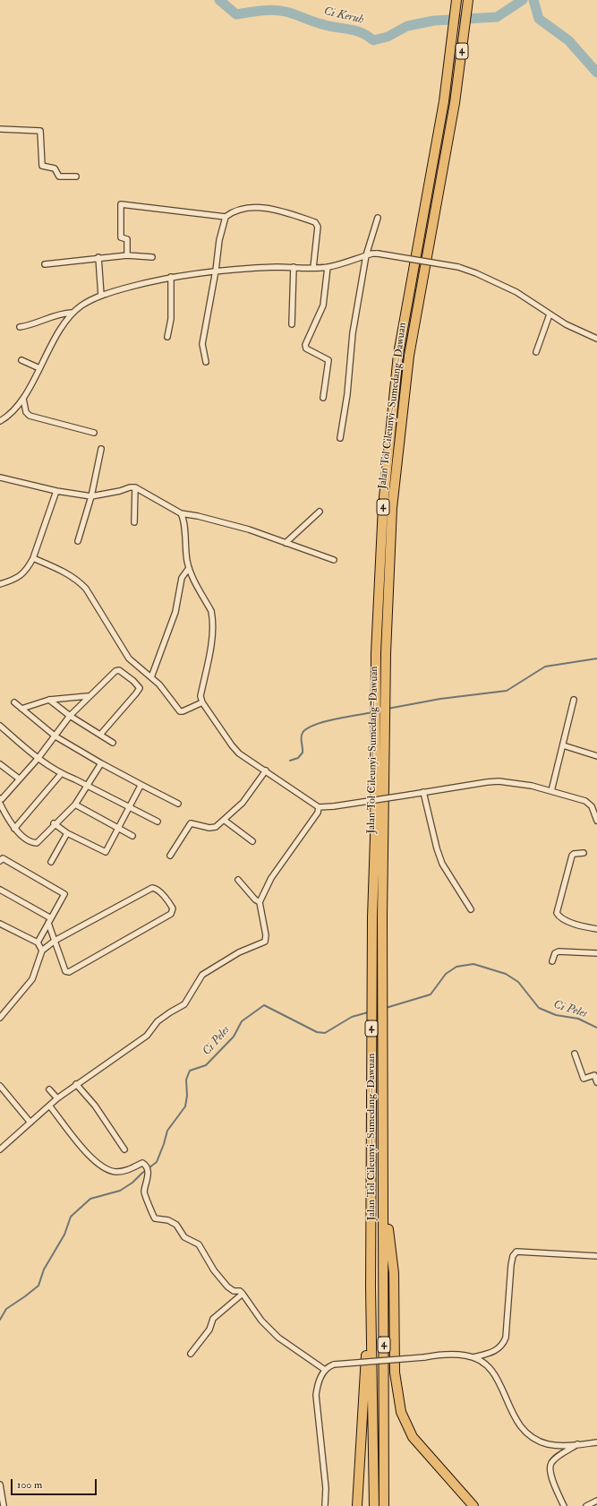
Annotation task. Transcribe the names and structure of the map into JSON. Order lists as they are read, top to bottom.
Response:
{
  "streets": {
    "highway": ["4", "Jalan Tol Cileunyi–Sumedang–Dawuan"]
  },
  "water": ["Ci Keruh", "Ci Peles"],
  "scale_bar": "100 m"
}
